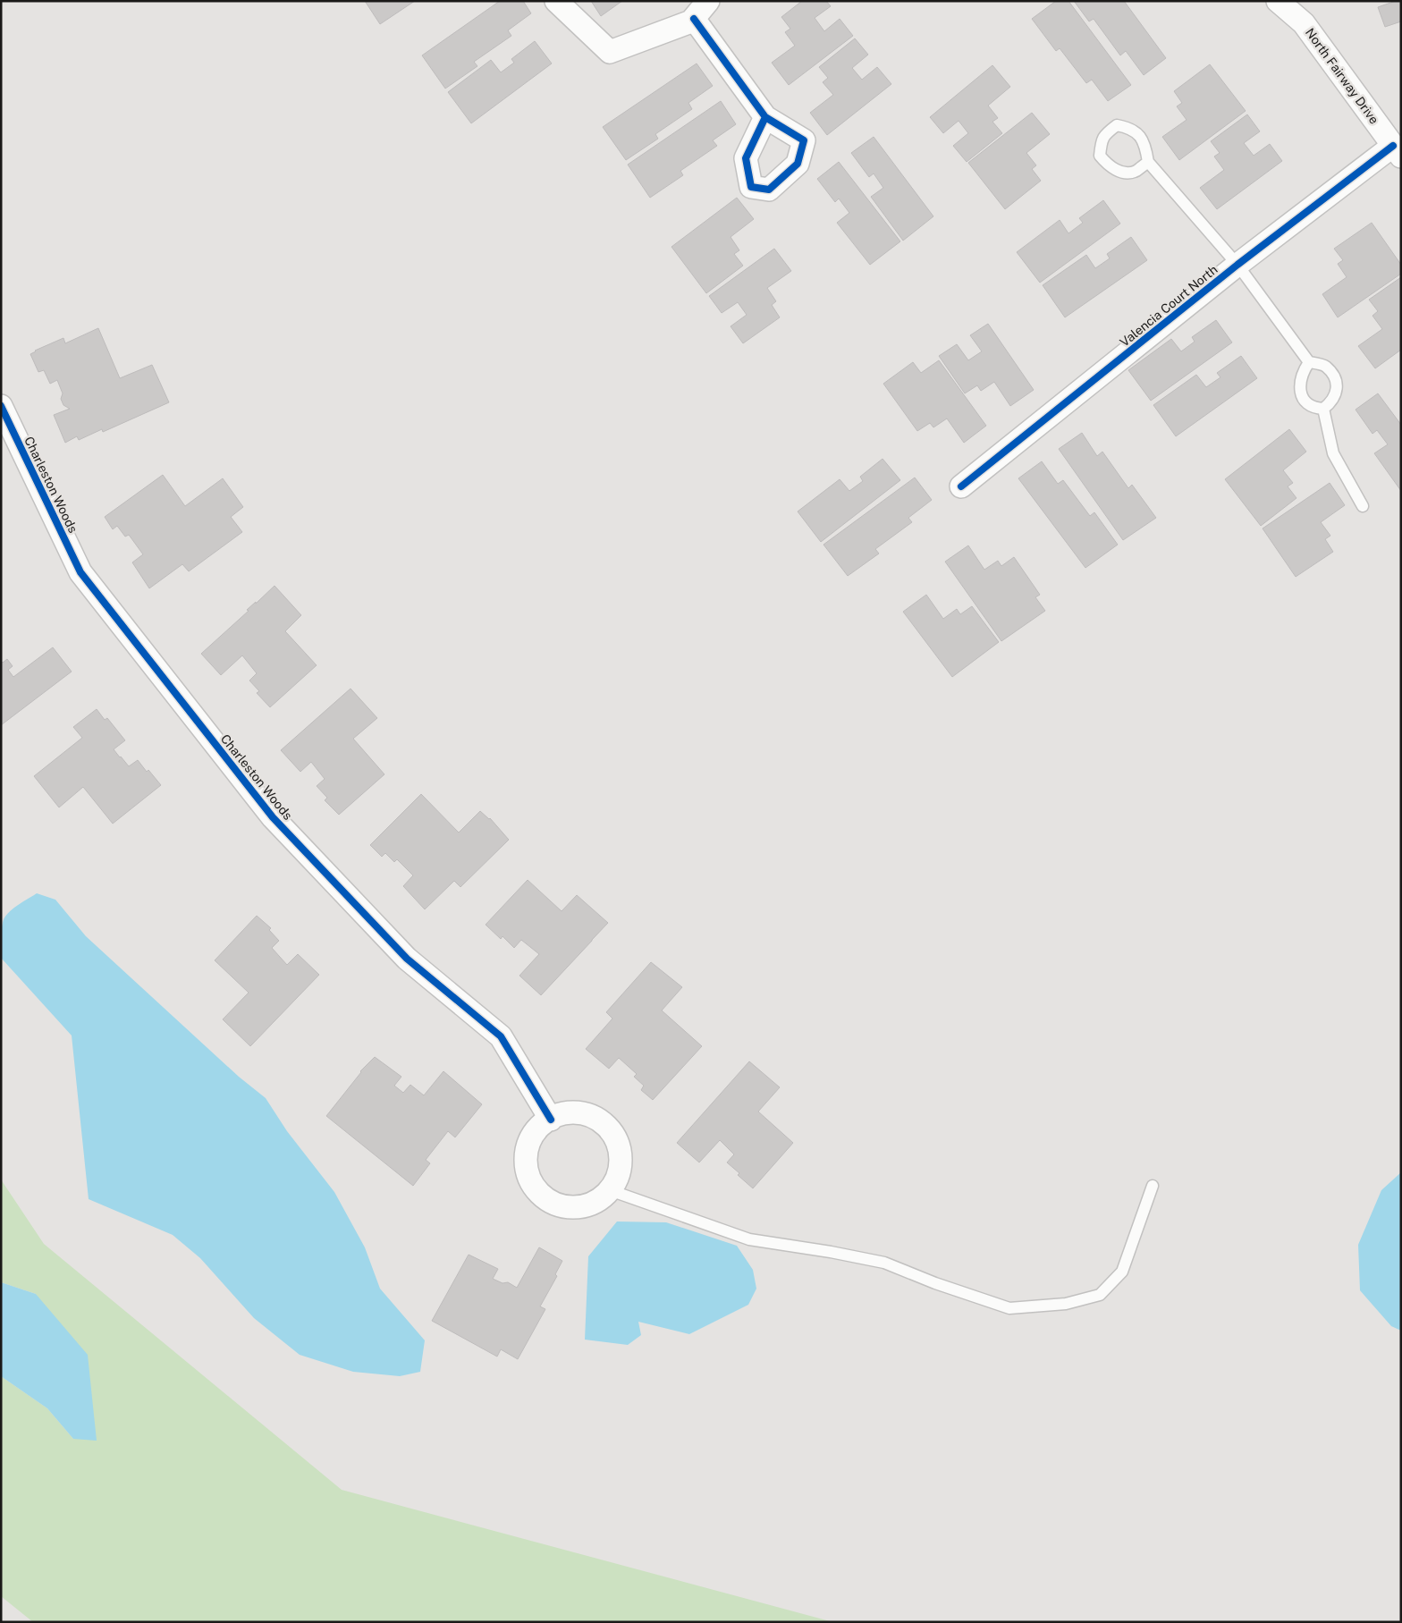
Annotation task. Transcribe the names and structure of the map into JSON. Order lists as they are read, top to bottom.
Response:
{
  "streets": {
    "street": ["North Fairway Drive", "Valencia Court North", "Charleston Woods"]
  },
  "crossings": [
    ["North Fairway Drive", "Valencia Court North"]
  ]
}
